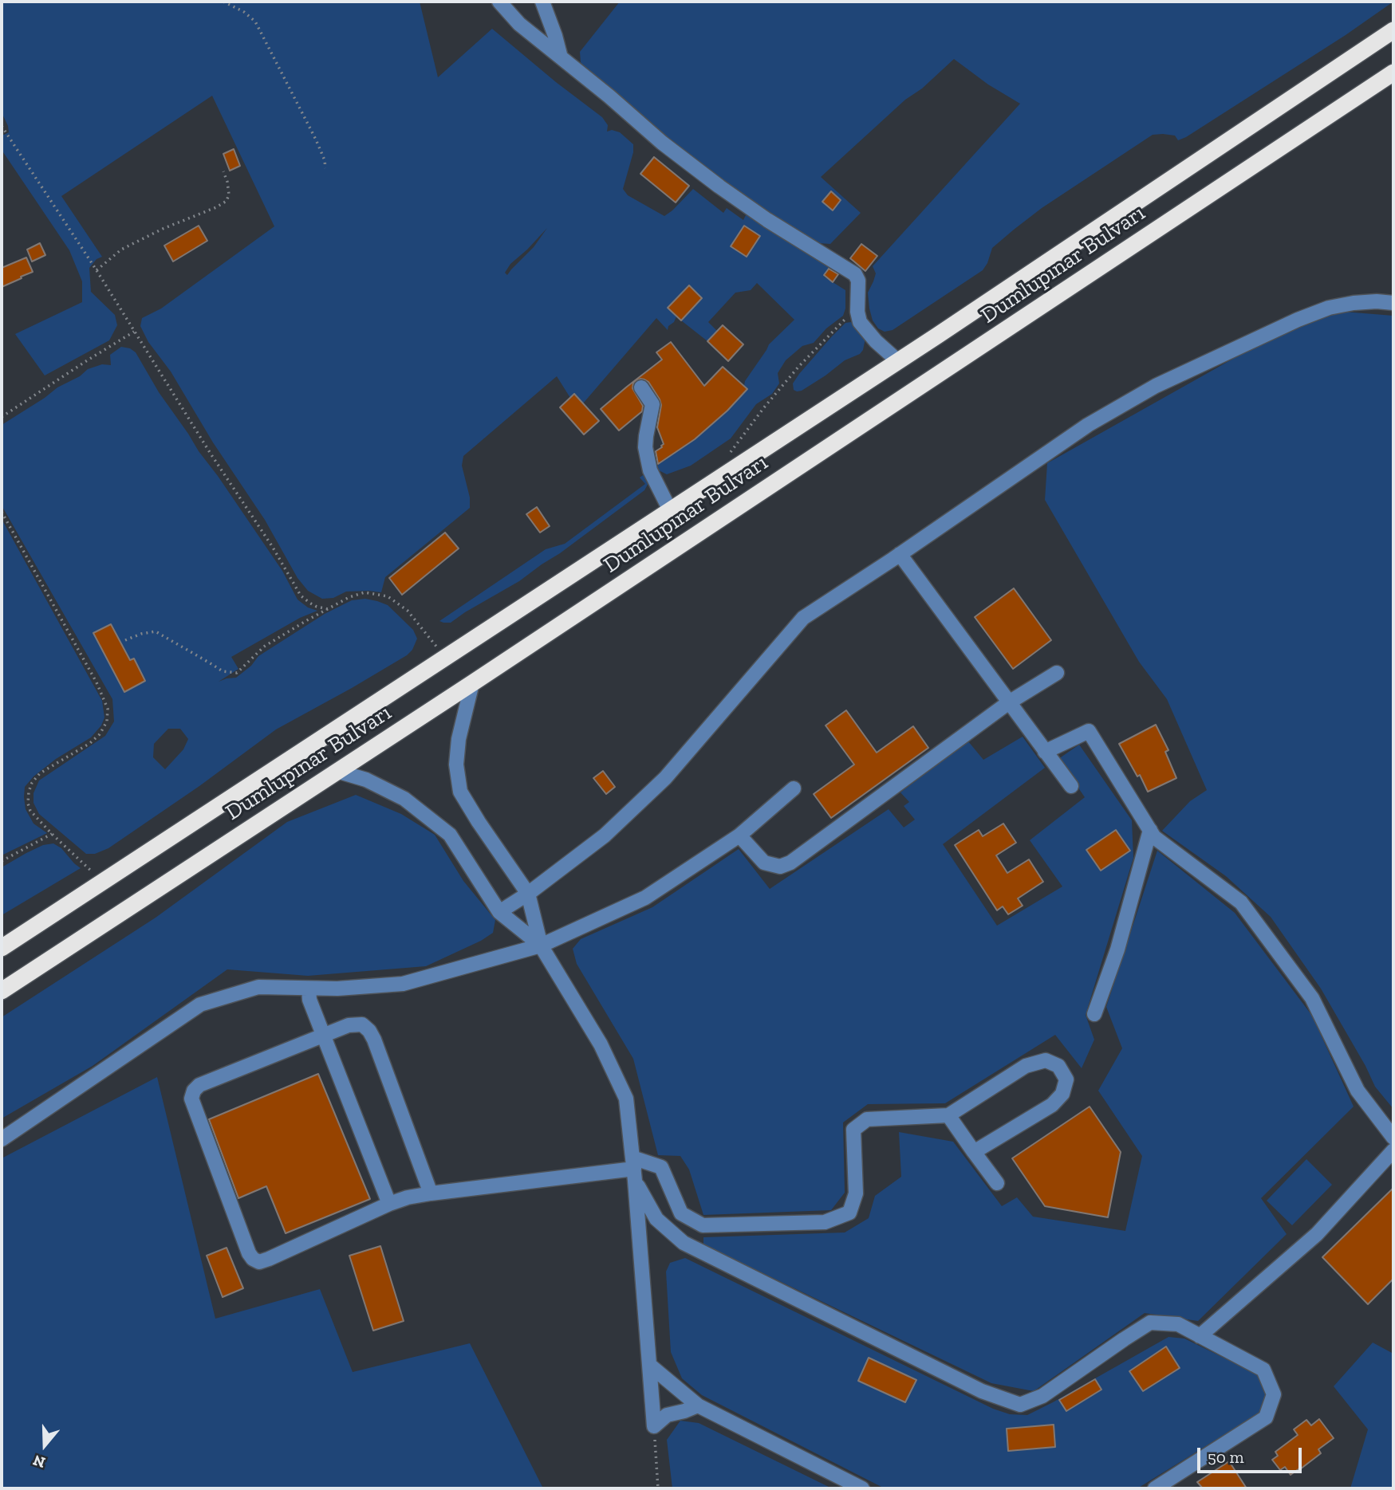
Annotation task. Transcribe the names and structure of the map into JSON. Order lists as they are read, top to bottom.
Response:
{
  "streets": {
    "highway": ["Dumlupınar Bulvarı"]
  },
  "scale_bar": "50 m",
  "north": "bottom"
}
